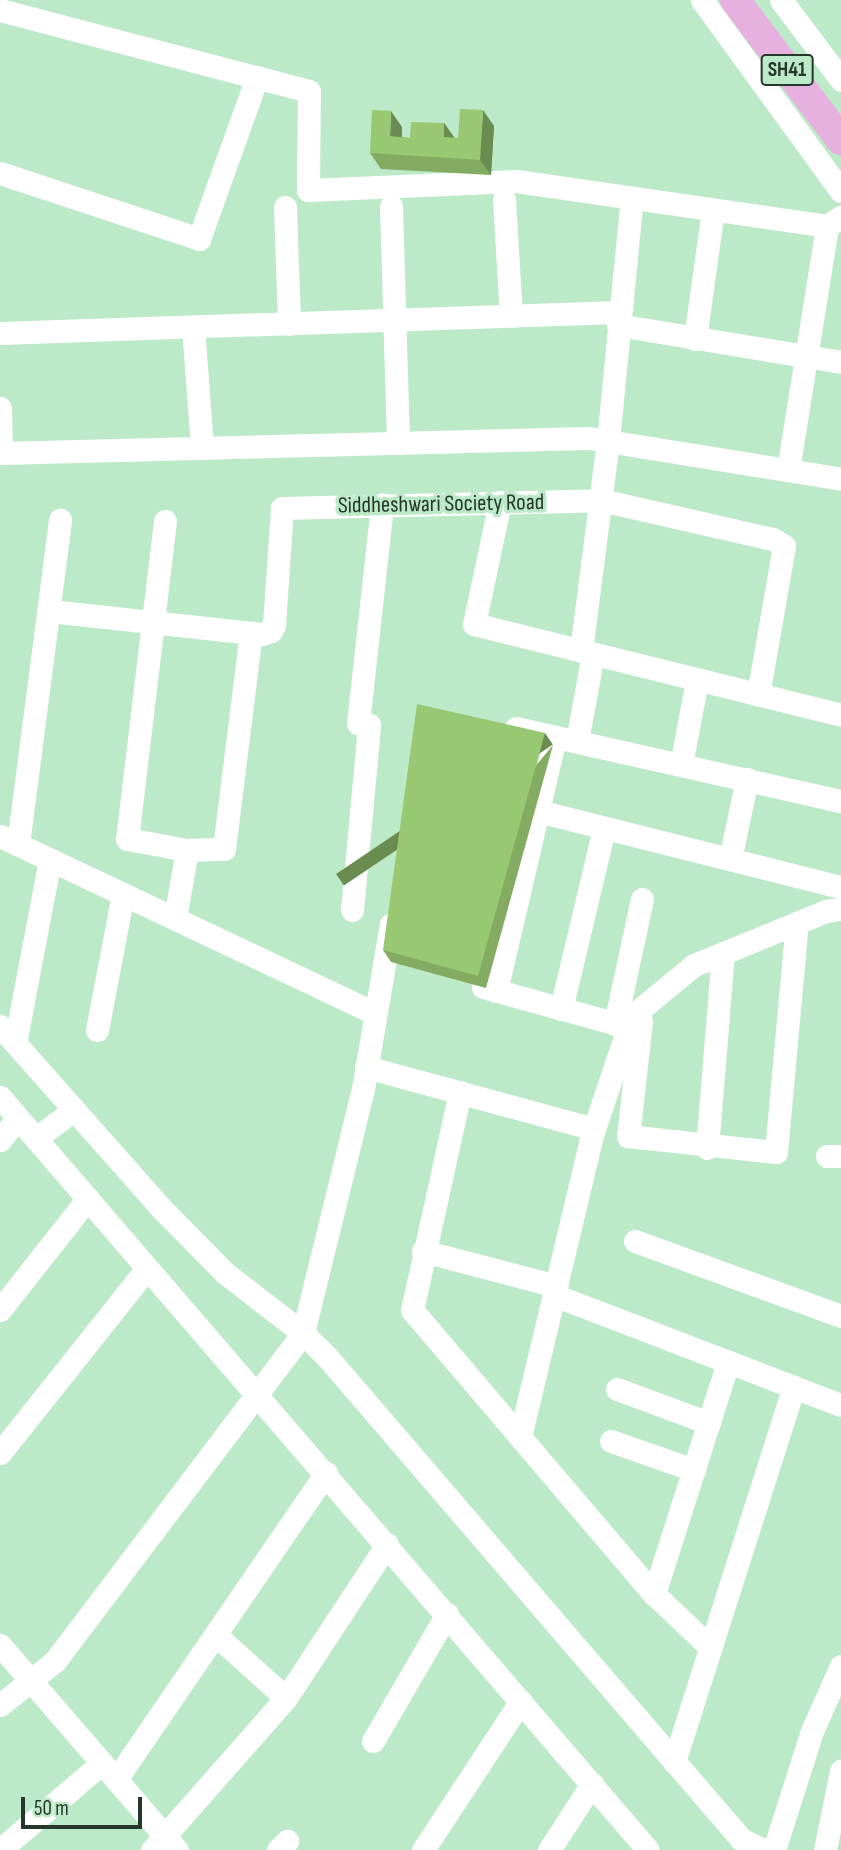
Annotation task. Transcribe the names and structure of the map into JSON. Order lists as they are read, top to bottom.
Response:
{
  "streets": {
    "main road": ["SH41"],
    "street": ["Siddheshwari Society Road"]
  },
  "scale_bar": "50 m"
}
